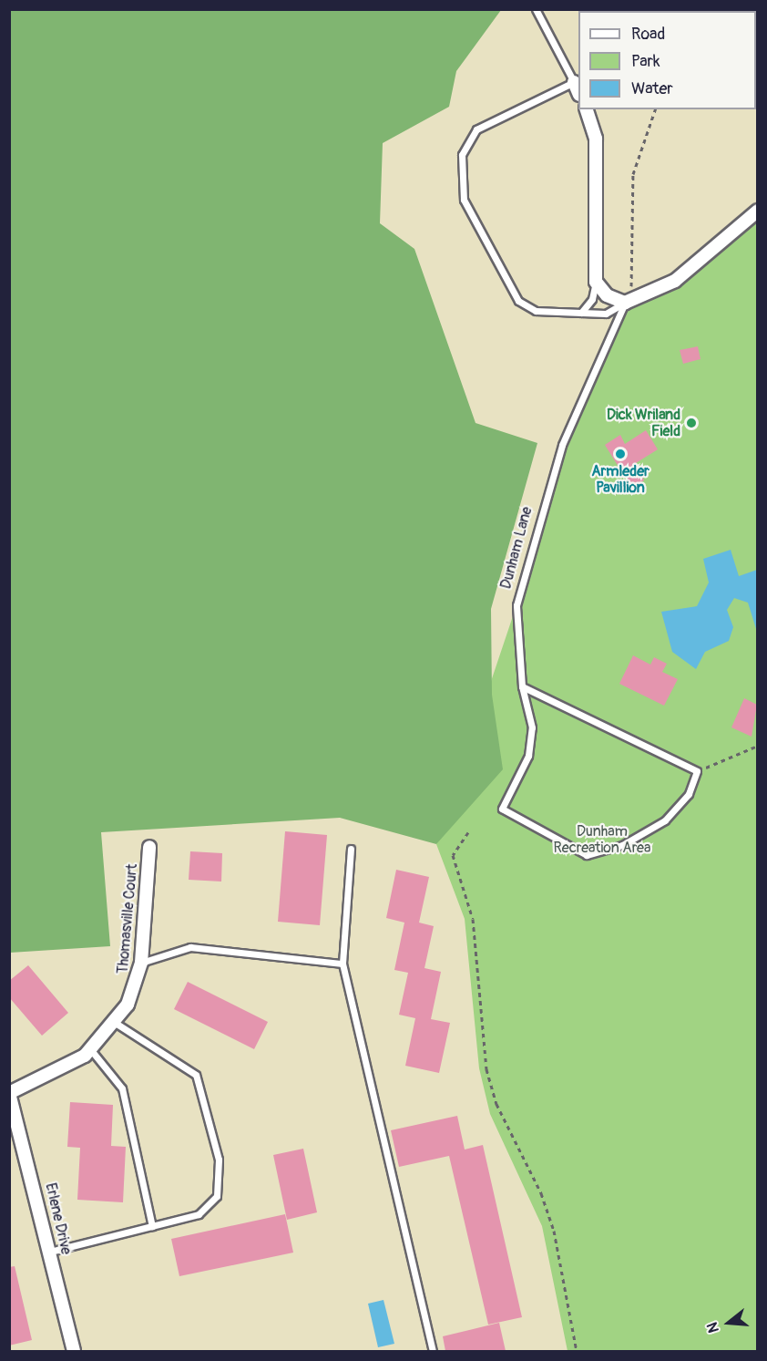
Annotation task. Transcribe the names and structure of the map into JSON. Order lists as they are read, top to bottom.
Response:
{
  "streets": {
    "street": ["Thomasville Court", "Erlene Drive"],
    "lane": ["Dunham Lane"]
  },
  "crossings": [
    ["Thomasville Court", "Erlene Drive"]
  ],
  "parks": ["Dunham Recreation Area"],
  "places": ["Dick Wriland Field", "Armleder Pavillion"],
  "legend": ["Road", "Park", "Water"],
  "north": "left"
}
